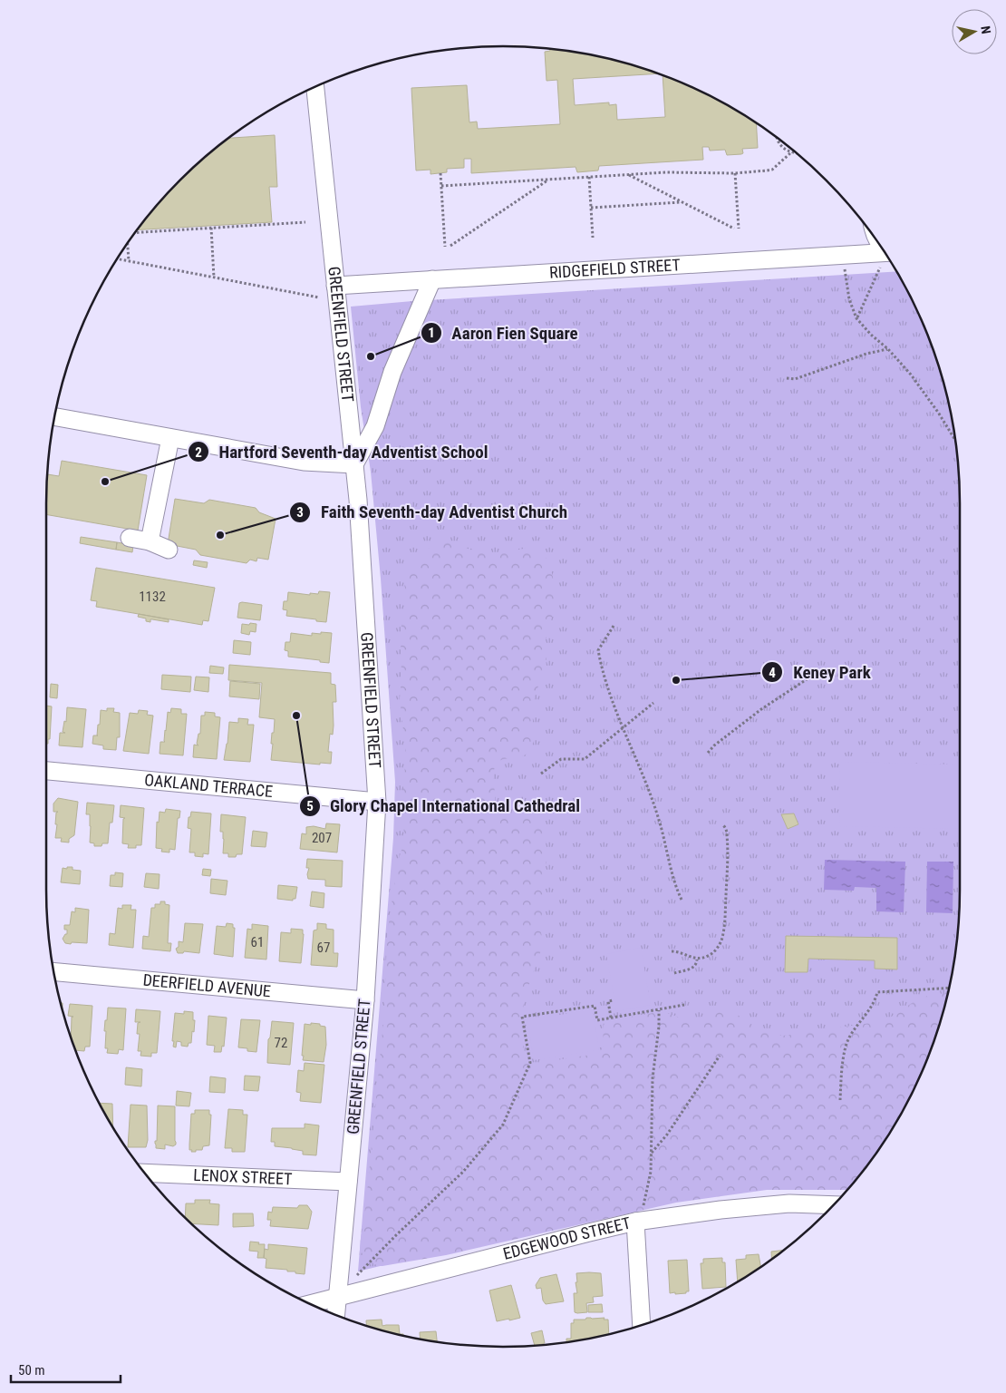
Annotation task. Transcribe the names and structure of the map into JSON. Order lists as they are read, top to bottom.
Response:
{
  "streets": {
    "street": [
      "RIDGEFIELD STREET",
      "GREENFIELD STREET",
      "OAKLAND TERRACE",
      "DEERFIELD AVENUE",
      "LENOX STREET",
      "EDGEWOOD STREET"
    ]
  },
  "crossings": [
    ["RIDGEFIELD STREET", "GREENFIELD STREET"],
    ["GREENFIELD STREET", "OAKLAND TERRACE"],
    ["GREENFIELD STREET", "DEERFIELD AVENUE"],
    ["GREENFIELD STREET", "LENOX STREET"],
    ["GREENFIELD STREET", "EDGEWOOD STREET"]
  ],
  "places": [
    "Aaron Fien Square",
    "Hartford Seventh-day Adventist School",
    "Faith Seventh-day Adventist Church",
    "Keney Park",
    "Glory Chapel International Cathedral"
  ],
  "house_numbers": [
    "1132",
    "207",
    "61",
    "67",
    "72"
  ],
  "scale_bar": "50 m",
  "north": "right"
}
